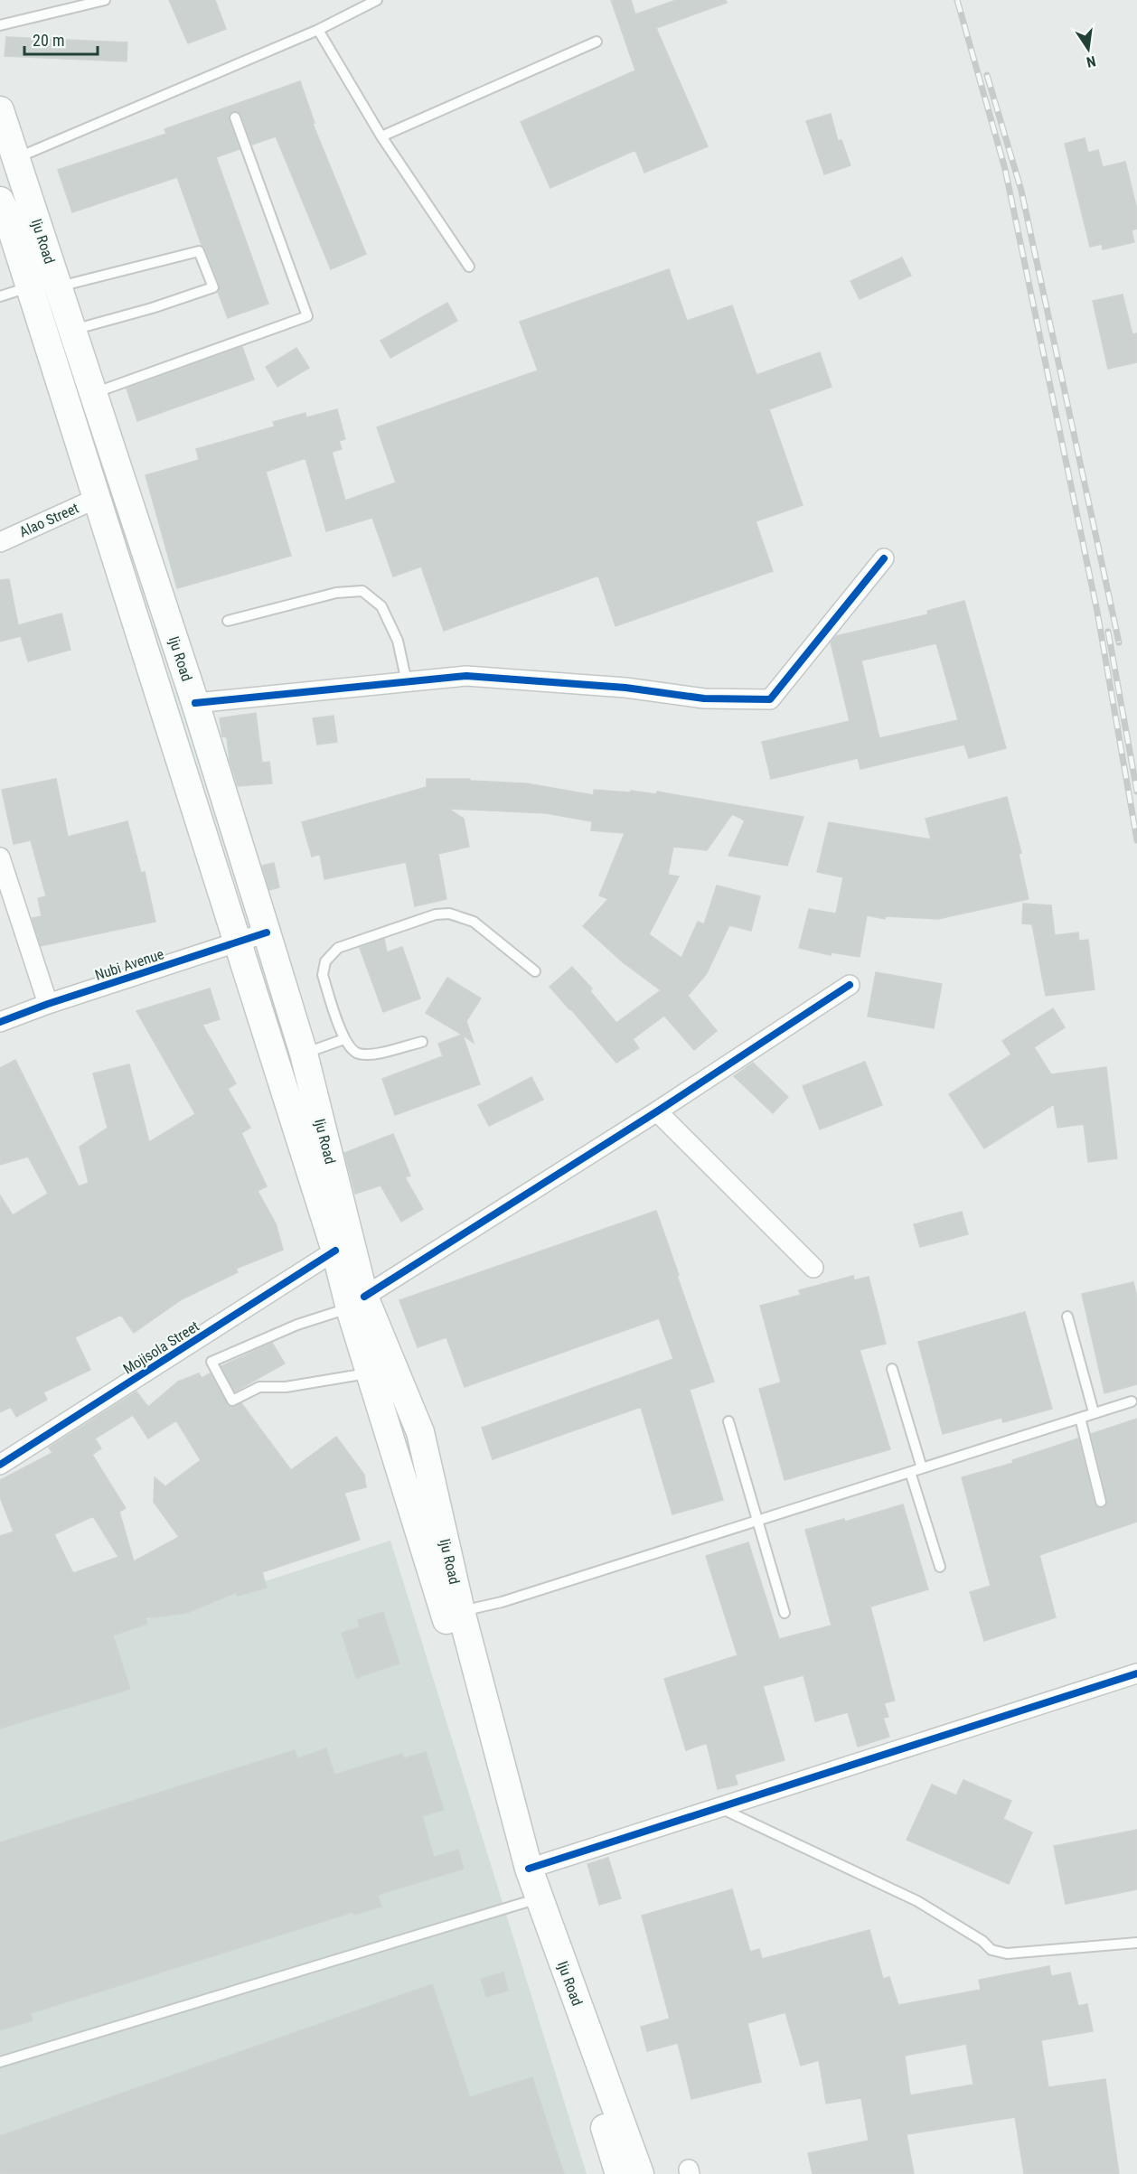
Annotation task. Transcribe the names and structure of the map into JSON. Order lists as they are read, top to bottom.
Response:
{
  "streets": {
    "main road": ["Iju Road"],
    "street": ["Alao Street", "Nubi Avenue", "Mojisola Street"]
  },
  "crossings": [
    ["Iju Road", "Alao Street"],
    ["Iju Road", "Nubi Avenue"],
    ["Iju Road", "Mojisola Street"]
  ],
  "scale_bar": "20 m",
  "north": "bottom"
}
